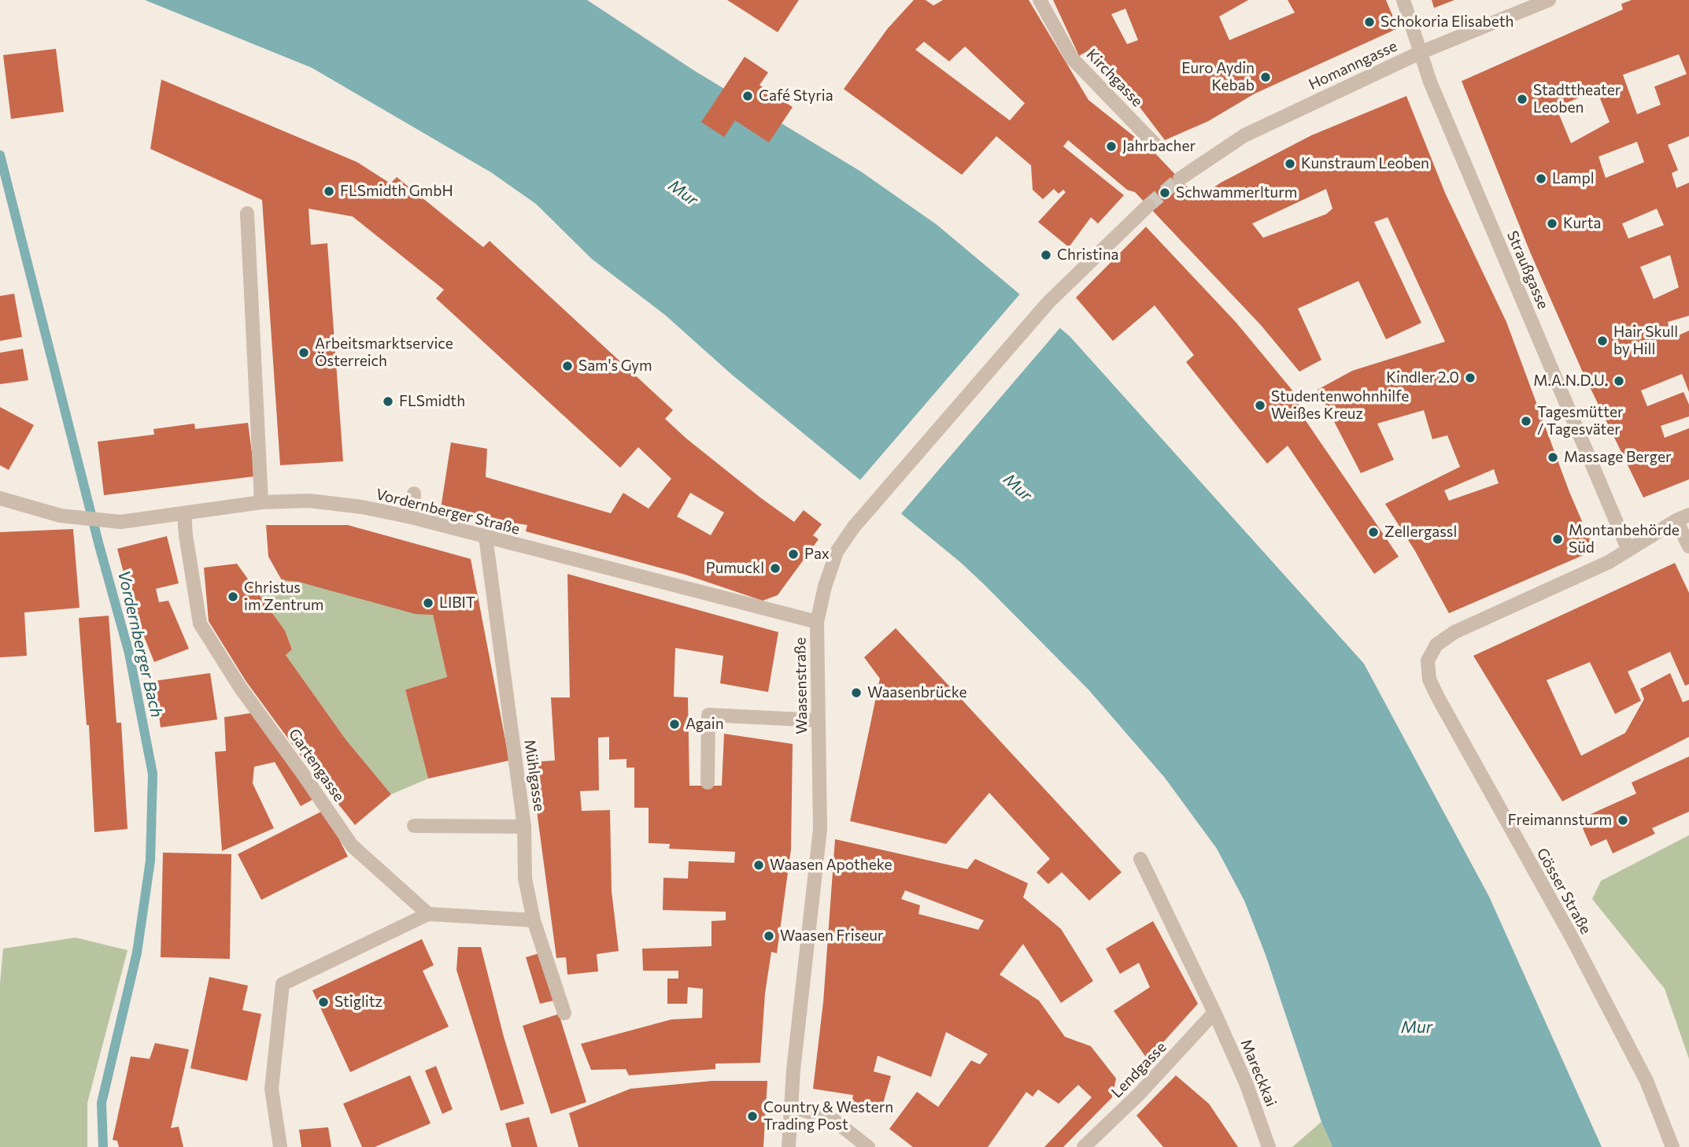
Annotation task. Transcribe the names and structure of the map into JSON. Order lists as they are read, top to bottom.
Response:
{
  "streets": {
    "street": [
      "Homanngasse",
      "Kirchgasse",
      "Straußgasse",
      "Vordernberger Straße",
      "Waasenstraße",
      "Gartengasse",
      "Mühlgasse",
      "Gösser Straße",
      "Lendgasse",
      "Mareckkai"
    ]
  },
  "crossings": [
    ["Homanngasse", "Straußgasse"],
    ["Straußgasse", "Gösser Straße"],
    ["Vordernberger Straße", "Waasenstraße"],
    ["Vordernberger Straße", "Gartengasse"],
    ["Vordernberger Straße", "Mühlgasse"],
    ["Lendgasse", "Mareckkai"]
  ],
  "water": ["Mur", "Vordernberger Bach"],
  "places": [
    "Schokoria Elisabeth",
    "Euro Aydin Kebab",
    "Café Styria",
    "Stadttheater Leoben",
    "Jahrbacher",
    "Kunstraum Leoben",
    "Lampl",
    "FLSmidth GmbH",
    "Schwammerlturm",
    "Kurta",
    "Christina",
    "Hair Skull by Hill",
    "Arbeitsmarktservice Österreich",
    "Sam's Gym",
    "Kindler 2.0",
    "M.A.N.D.U.",
    "FLSmidth",
    "Studentenwohnhilfe Weißes Kreuz",
    "Tagesmütter / Tagesväter",
    "Massage Berger",
    "Zellergassl",
    "Montanbehörde Süd",
    "Pax",
    "Pumuckl",
    "Christus im Zentrum",
    "LIBIT",
    "Waasenbrücke",
    "Again",
    "Freimannsturm",
    "Waasen Apotheke",
    "Waasen Friseur",
    "Stiglitz",
    "Country & Western Trading Post"
  ]
}
